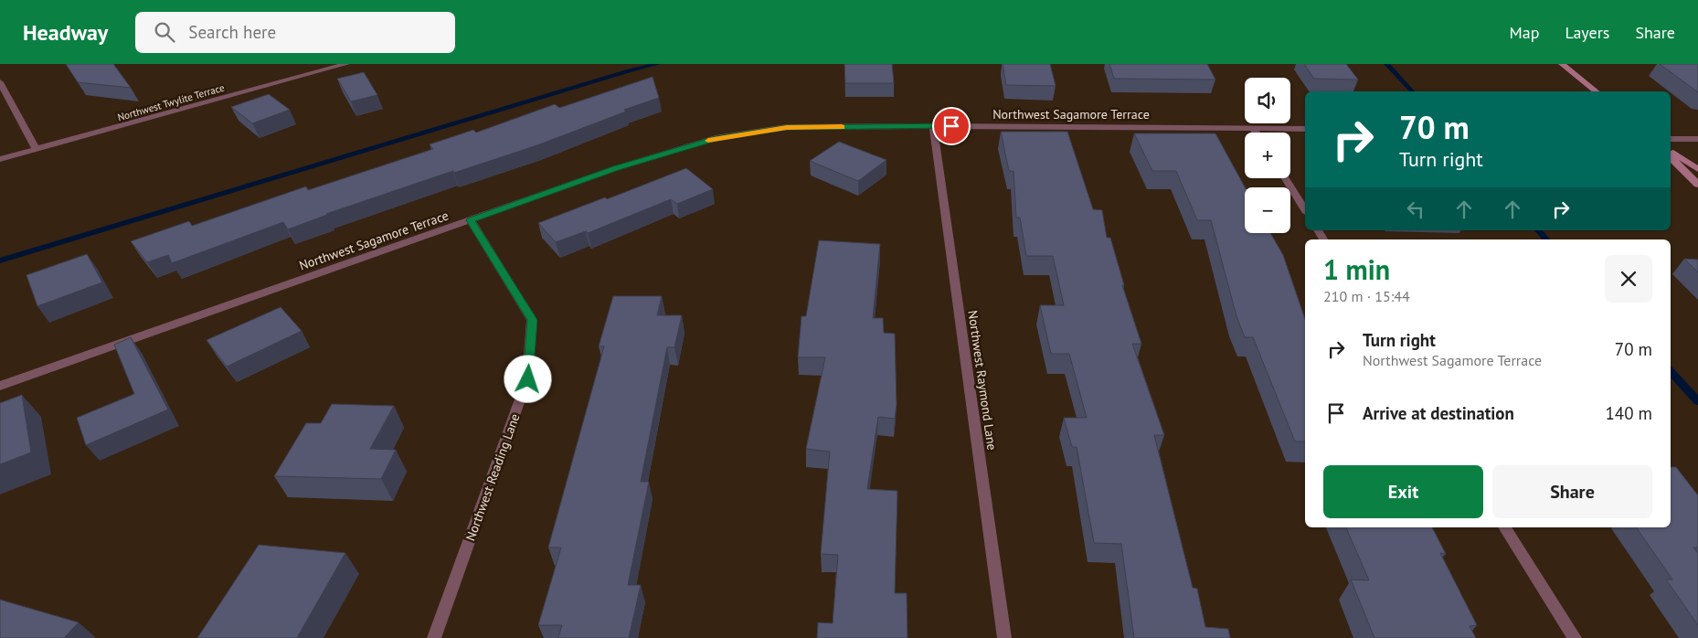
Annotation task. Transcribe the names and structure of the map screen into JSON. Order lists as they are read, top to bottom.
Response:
{
  "streets": {
    "street": [
      "Northwest Twylite Terrace",
      "Northwest Sagamore Terrace",
      "Northwest Raymond Lane",
      "Northwest Reading Lane"
    ]
  },
  "crossings": [
    ["Northwest Sagamore Terrace", "Northwest Raymond Lane"],
    ["Northwest Sagamore Terrace", "Northwest Reading Lane"]
  ],
  "page": {
    "header": "Headway",
    "search": "Search here",
    "nav": ["Map", "Layers", "Share"],
    "map_buttons": ["+", "−"],
    "turn": ["70 m", "Turn right"],
    "heading": ["1 min", "210 m · 15:44"],
    "list": [
      {
        "name": "Turn right",
        "note": "Northwest Sagamore Terrace",
        "value": "70 m"
      },
      {
        "name": "Arrive at destination",
        "value": "140 m"
      }
    ],
    "buttons": ["Exit", "Share"]
  }
}
